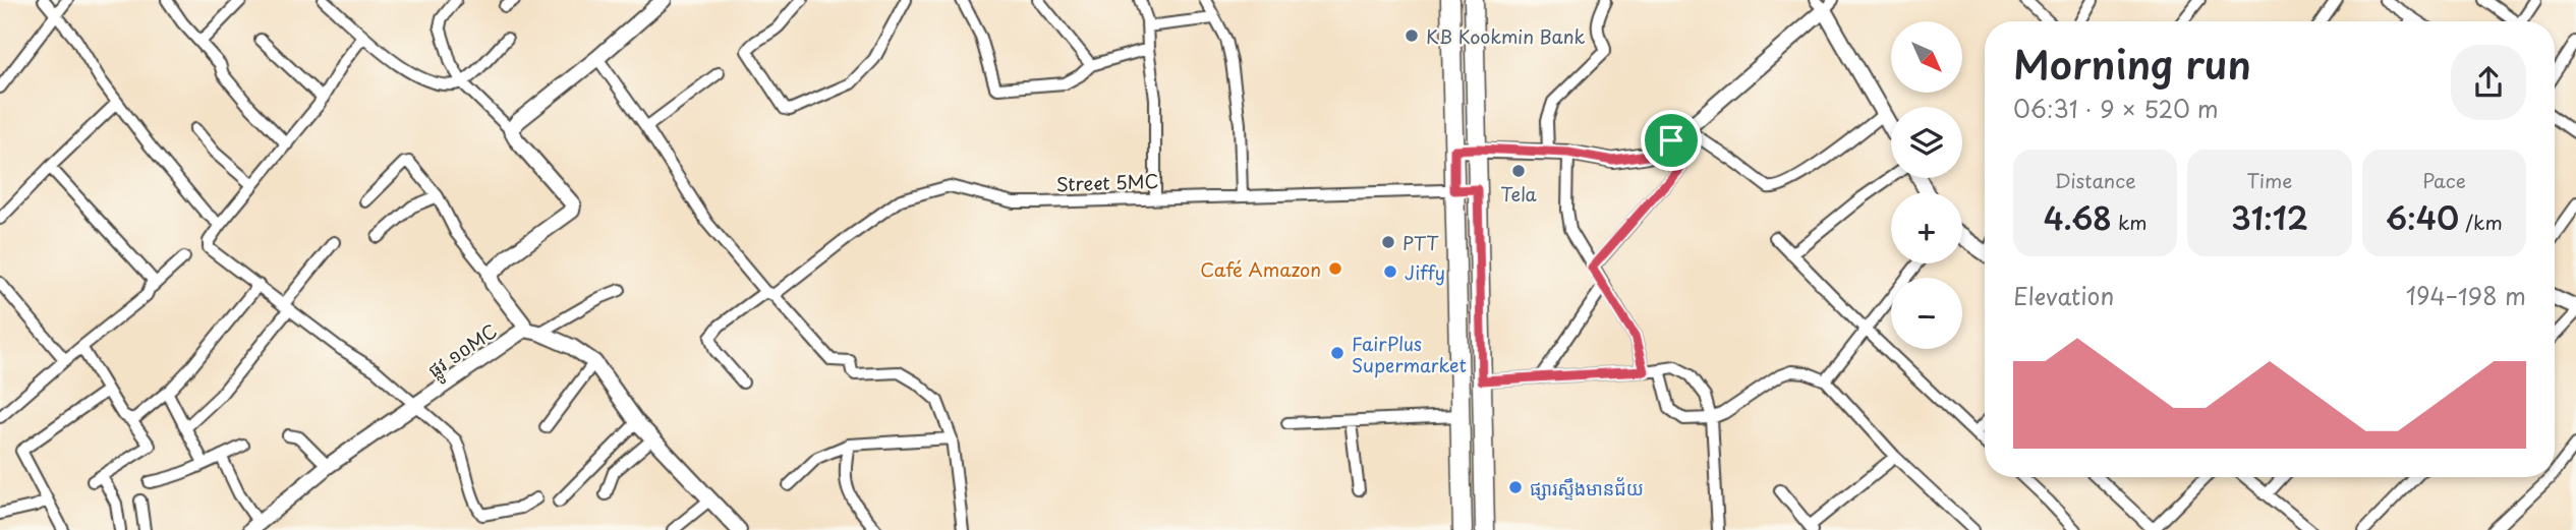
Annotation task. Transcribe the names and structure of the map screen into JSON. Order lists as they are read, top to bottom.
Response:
{
  "streets": {
    "street": ["Street 5MC", "ផ្លូវ ១០MC"]
  },
  "places": [
    "KB Kookmin Bank",
    "Tela",
    "PTT",
    "Café Amazon",
    "Jiffy",
    "FairPlus Supermarket",
    "ផ្សារស្ទឹងមានជ័យ"
  ],
  "north": "bottom right",
  "page": {
    "map_buttons": ["+", "−"],
    "heading": ["Morning run", "06:31 · 9 × 520 m"],
    "stats": [
      ["Distance", "4.68 km"],
      ["Time", "31:12"],
      ["Pace", "6:40 /km"]
    ],
    "chart": ["Elevation", "194–198 m"]
  }
}
